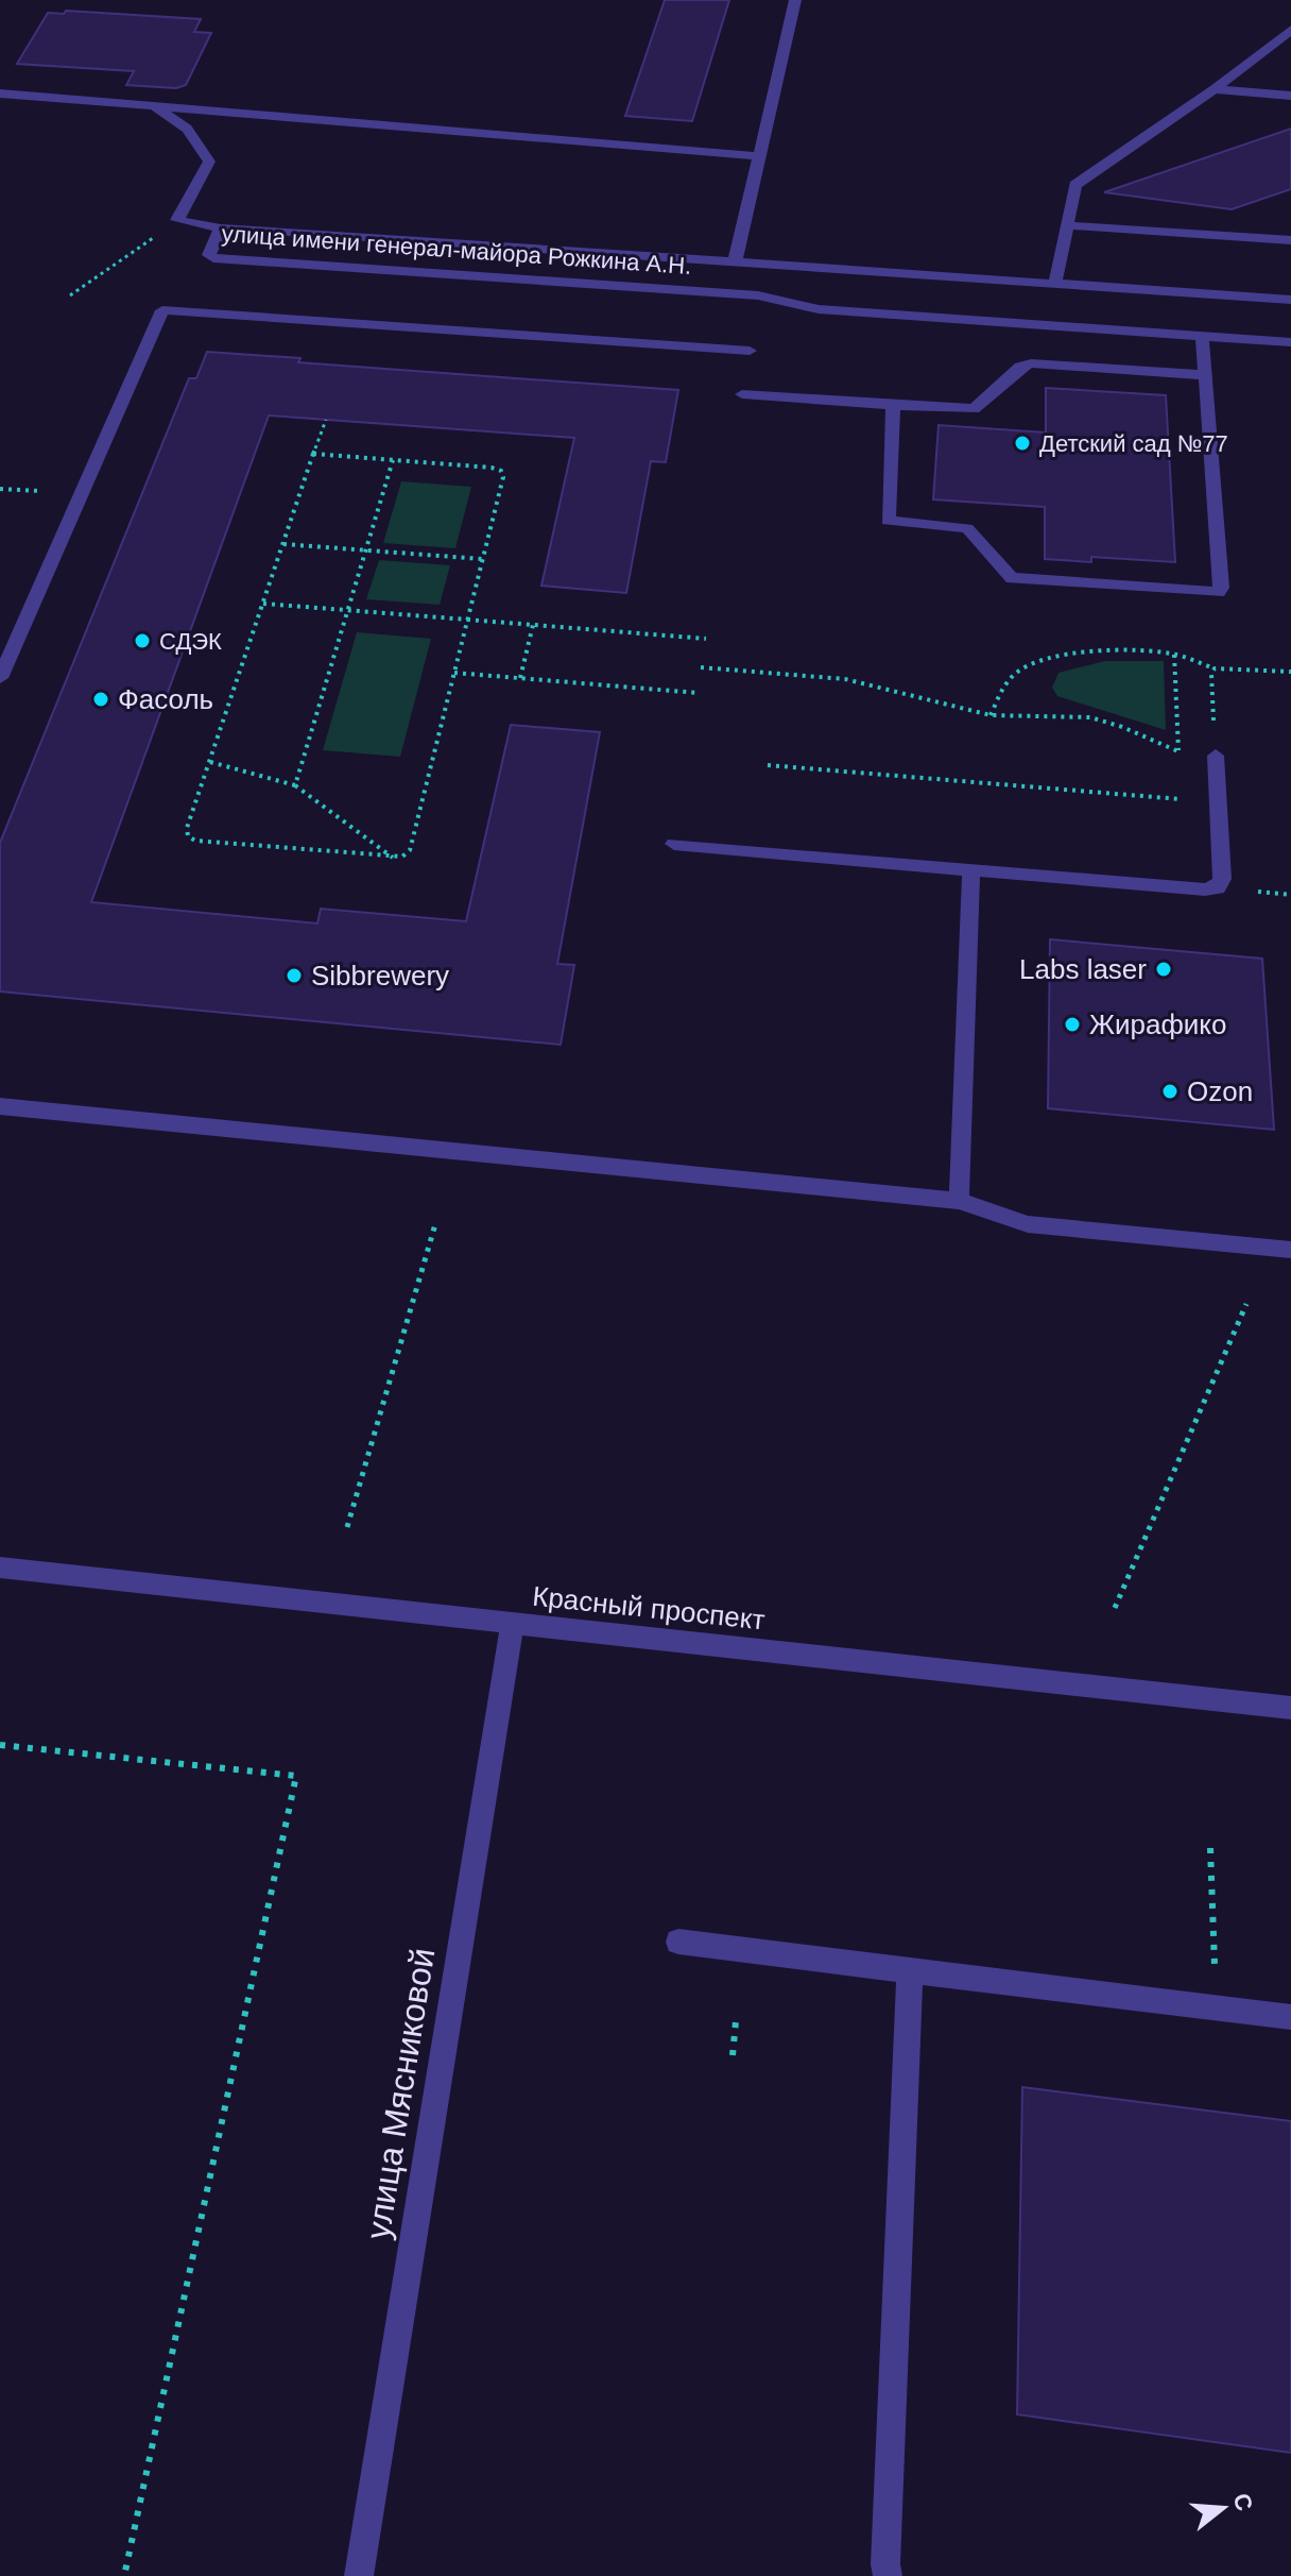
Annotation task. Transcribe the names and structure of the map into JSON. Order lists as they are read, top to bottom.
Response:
{
  "streets": {
    "street": ["улица имени генерал-майора Рожкина А.Н.", "Красный проспект", "улица Мясниковой"]
  },
  "crossings": [
    ["Красный проспект", "улица Мясниковой"]
  ],
  "places": [
    "Детский сад №77",
    "СДЭК",
    "Фасоль",
    "Labs laser",
    "Sibbrewery",
    "Жирафико",
    "Ozon"
  ],
  "north": "right"
}
